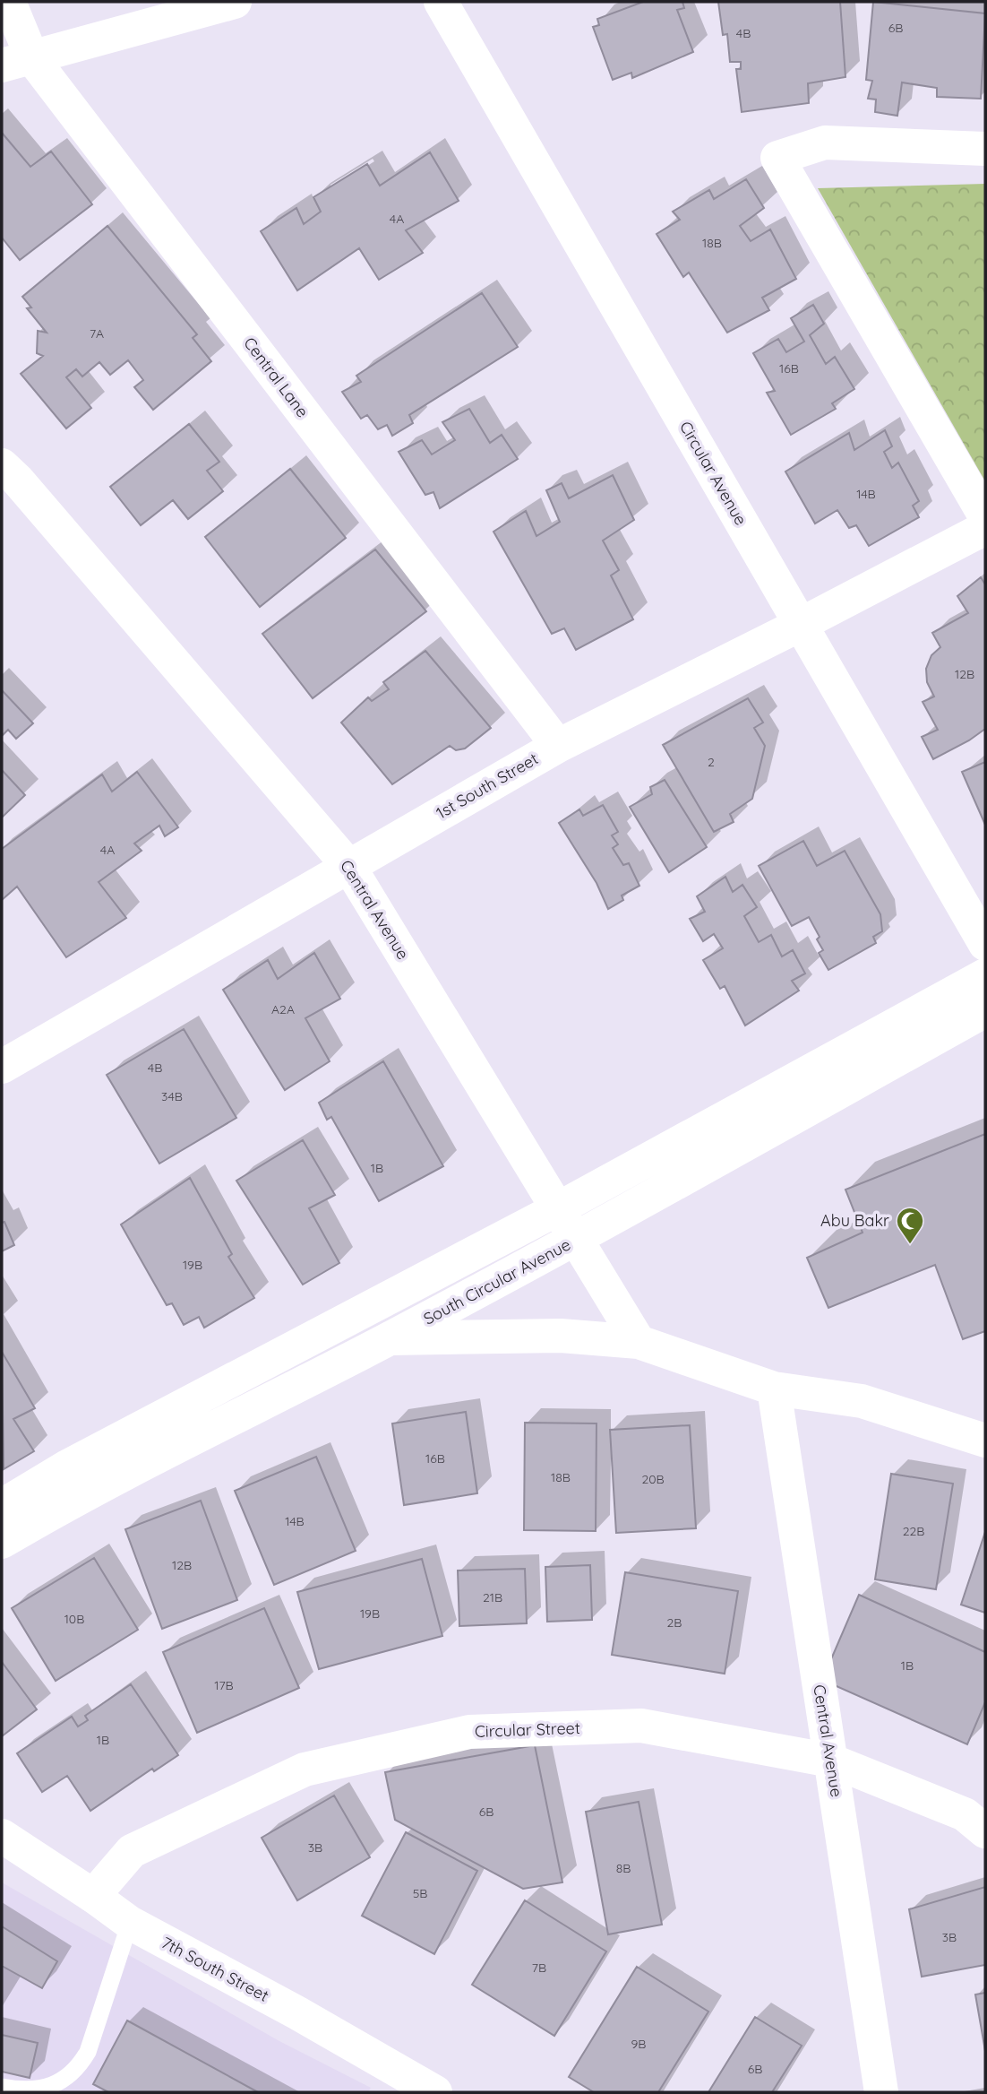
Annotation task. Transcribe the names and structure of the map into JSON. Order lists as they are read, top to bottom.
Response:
{
  "streets": {
    "street": [
      "Central Lane",
      "Circular Avenue",
      "1st South Street",
      "Central Avenue",
      "South Circular Avenue",
      "Circular Street",
      "7th South Street"
    ]
  },
  "crossings": [
    ["Central Lane", "1st South Street"],
    ["Circular Avenue", "1st South Street"],
    ["1st South Street", "Central Avenue"],
    ["Central Avenue", "South Circular Avenue"],
    ["Central Avenue", "Circular Street"],
    ["Circular Street", "7th South Street"]
  ],
  "places": {
    "mosque": ["Abu Bakr"]
  },
  "house_numbers": [
    "6B",
    "4B",
    "4A",
    "18B",
    "7A",
    "16B",
    "14B",
    "12B",
    "2",
    "4A",
    "A2A",
    "4B",
    "34B",
    "1B",
    "19B",
    "16B",
    "18B",
    "20B",
    "14B",
    "22B",
    "12B",
    "21B",
    "19B",
    "10B",
    "2B",
    "1B",
    "17B",
    "1B",
    "6B",
    "3B",
    "8B",
    "5B",
    "3B",
    "7B",
    "9B",
    "6B"
  ]
}
